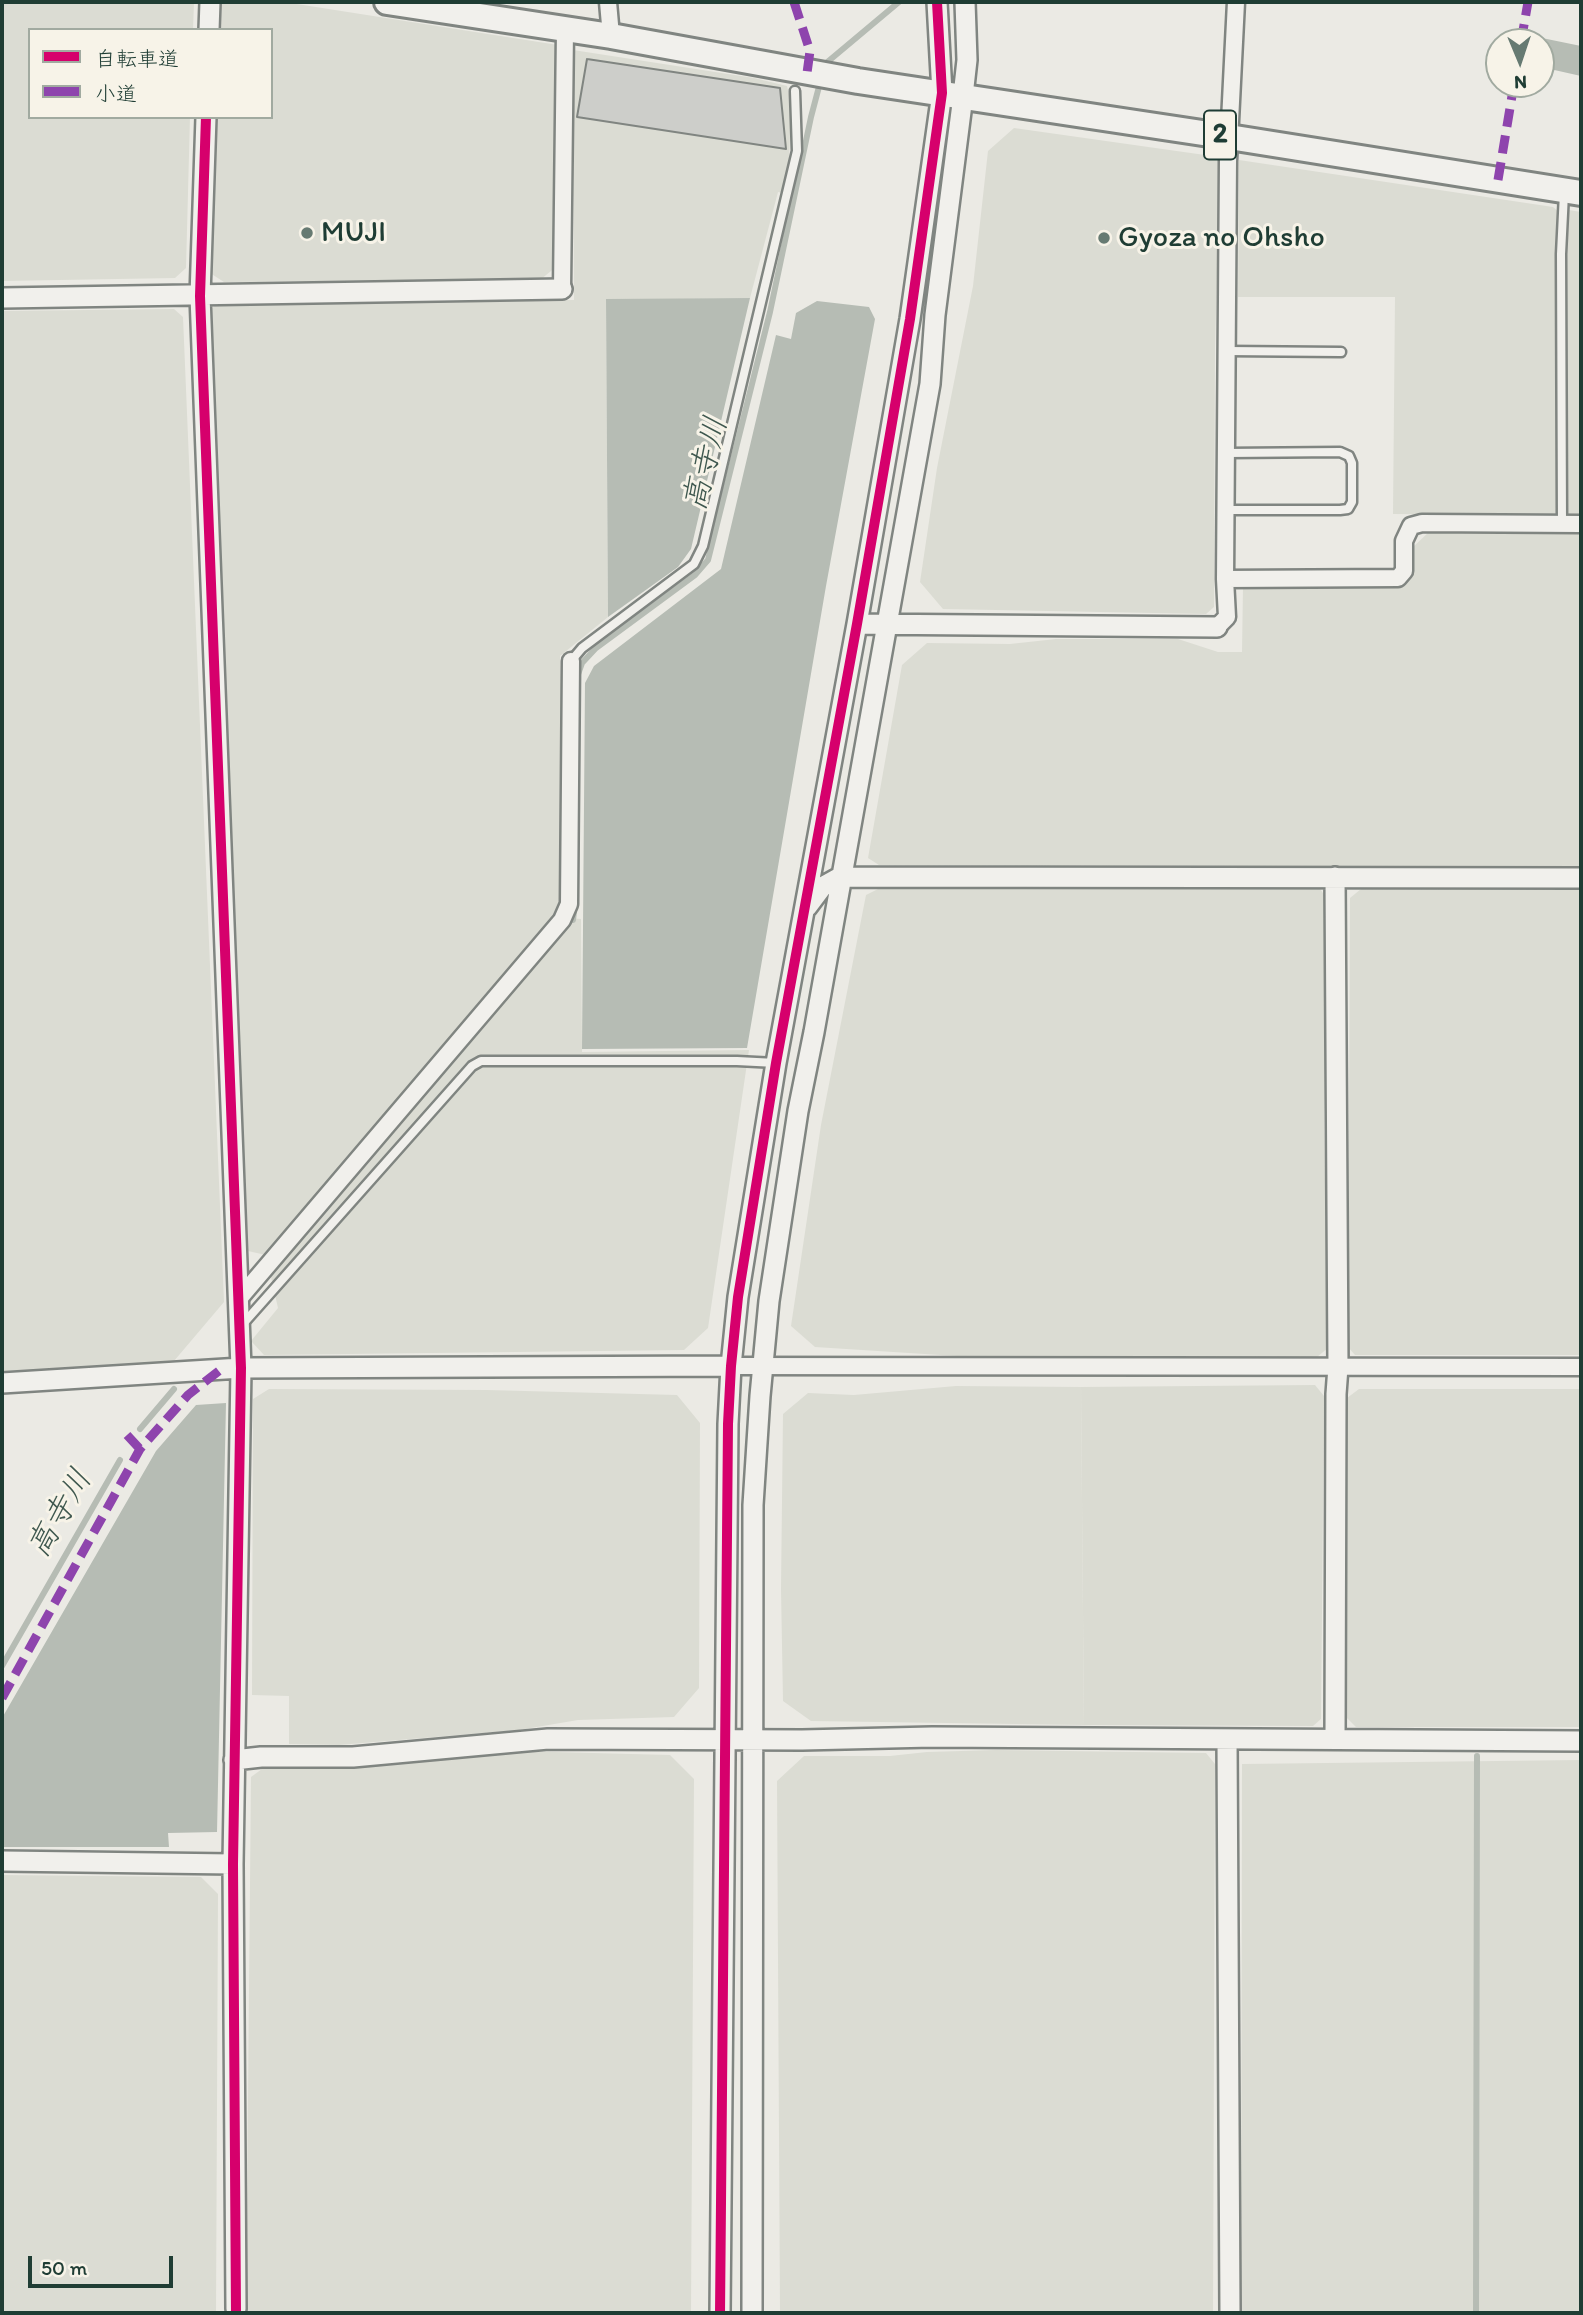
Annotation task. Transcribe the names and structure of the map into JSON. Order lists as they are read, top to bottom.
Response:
{
  "streets": {
    "main road": ["2"]
  },
  "water": ["高寺川"],
  "places": ["MUJI", "Gyoza no Ohsho"],
  "legend": ["自転車道", "小道"],
  "scale_bar": "50 m",
  "north": "bottom"
}
